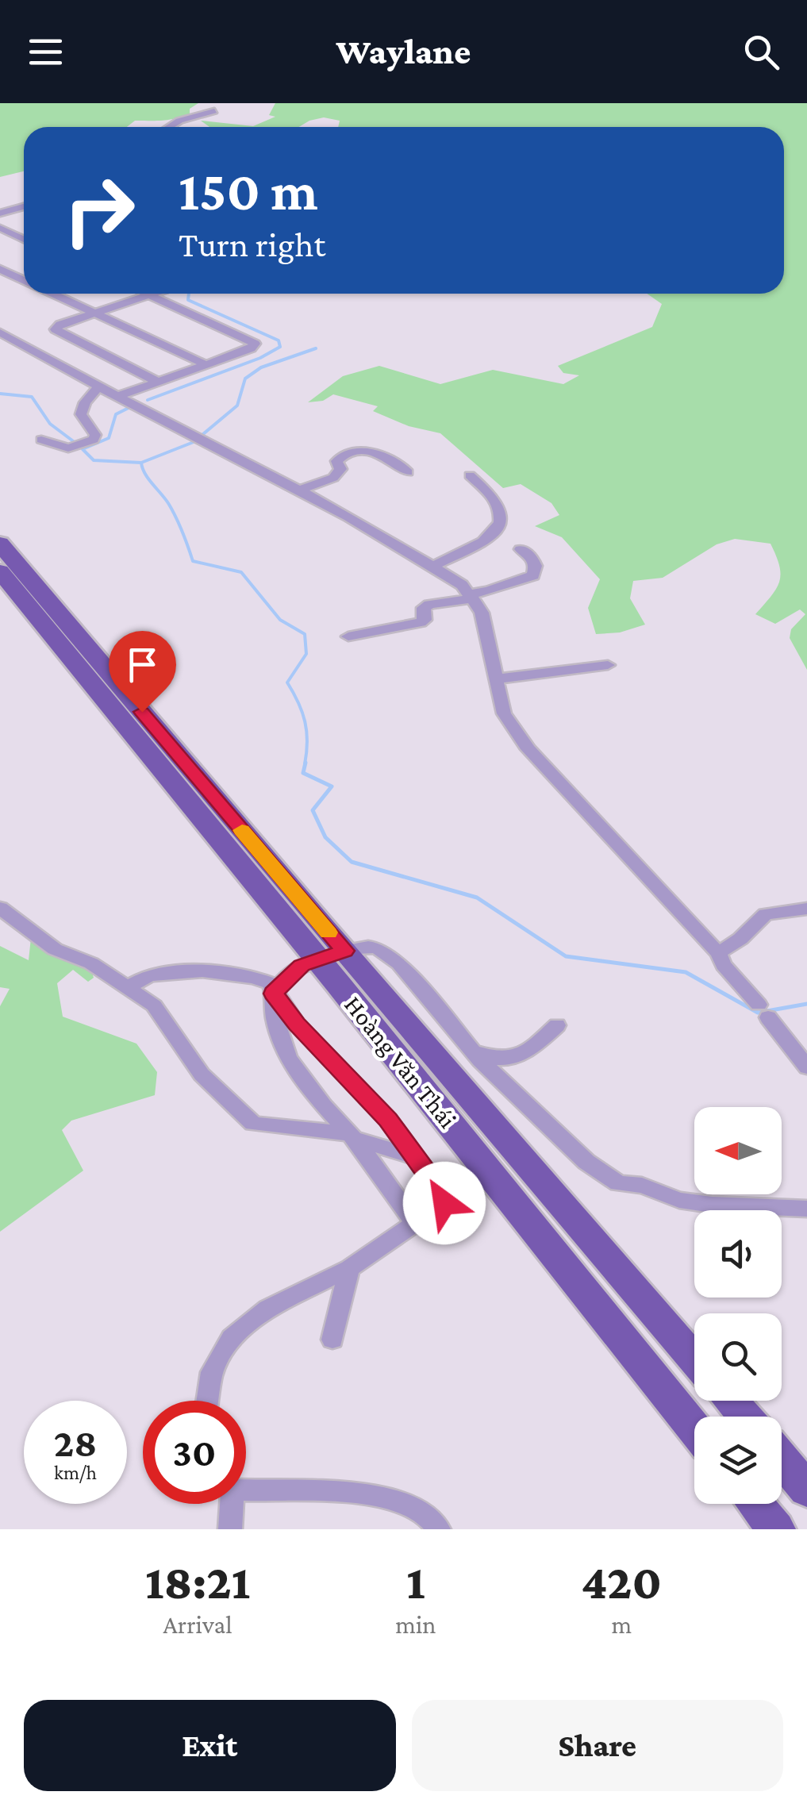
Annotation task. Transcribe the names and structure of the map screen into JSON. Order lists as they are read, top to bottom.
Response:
{
  "streets": {
    "main road": ["Hoàng Văn Thái"]
  },
  "north": "left",
  "page": {
    "header": "Waylane",
    "turn": ["150 m", "Turn right"],
    "speed": "28 km/h",
    "limit": "30",
    "eta": [
      "18:21",
      "Arrival",
      "1",
      "min",
      "420",
      "m"
    ],
    "buttons": ["Exit", "Share"]
  }
}
